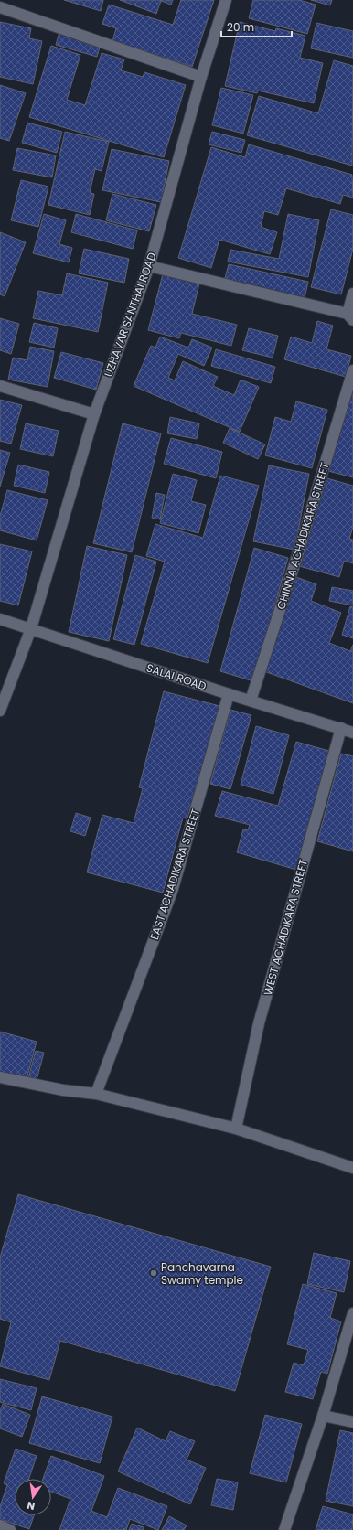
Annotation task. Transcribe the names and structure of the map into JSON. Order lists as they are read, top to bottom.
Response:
{
  "streets": {
    "street": [
      "UZHAVAR SANTHAI ROAD",
      "CHINNA ACHADIKARA STREET",
      "SALAI ROAD",
      "EAST ACHADIKARA STREET",
      "WEST ACHADIKARA STREET"
    ]
  },
  "crossings": [
    ["UZHAVAR SANTHAI ROAD", "SALAI ROAD"],
    ["CHINNA ACHADIKARA STREET", "SALAI ROAD"],
    ["SALAI ROAD", "EAST ACHADIKARA STREET"],
    ["SALAI ROAD", "WEST ACHADIKARA STREET"]
  ],
  "places": ["Panchavarna Swamy temple"],
  "scale_bar": "20 m",
  "north": "bottom"
}
